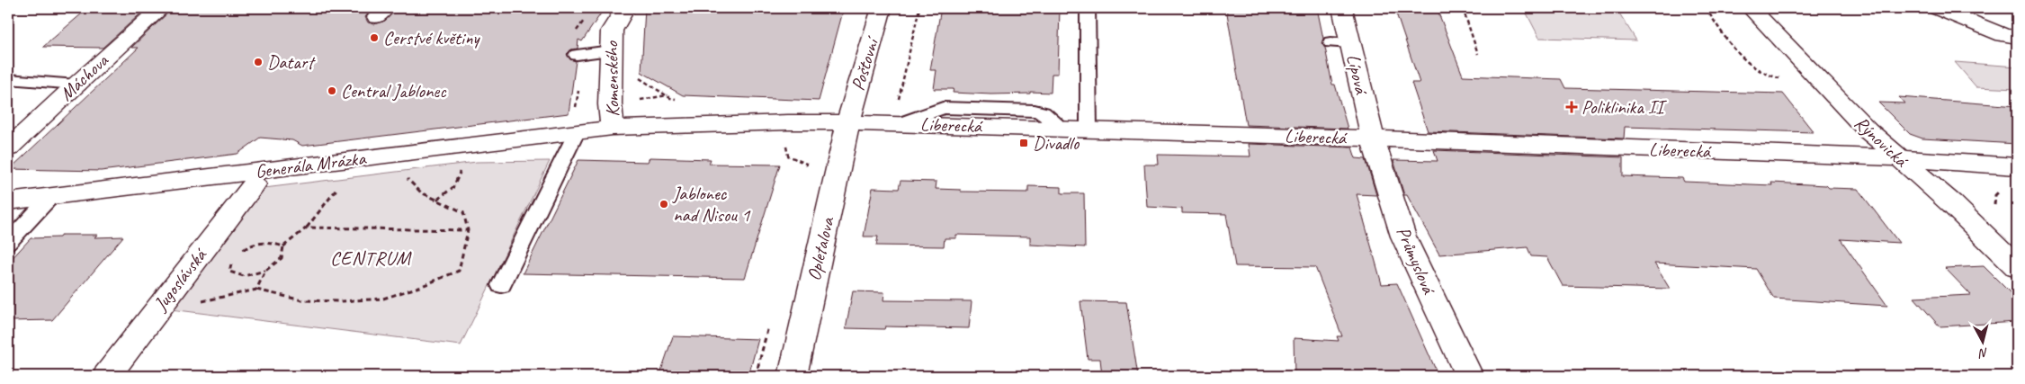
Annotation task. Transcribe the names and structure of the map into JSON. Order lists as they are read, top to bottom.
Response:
{
  "streets": {
    "street": [
      "Poštovní",
      "Lípová",
      "Máchova",
      "Komenského",
      "Liberecká",
      "Rýnovická",
      "Generála Mrázka",
      "Opletalova",
      "Průmyslová",
      "Jugoslávská"
    ]
  },
  "crossings": [
    ["Poštovní", "Liberecká"],
    ["Poštovní", "Opletalova"],
    ["Lípová", "Liberecká"],
    ["Lípová", "Průmyslová"],
    ["Komenského", "Liberecká"],
    ["Komenského", "Generála Mrázka"],
    ["Liberecká", "Rýnovická"],
    ["Liberecká", "Generála Mrázka"],
    ["Liberecká", "Opletalova"],
    ["Liberecká", "Průmyslová"]
  ],
  "districts": ["CENTRUM"],
  "places": {
    "other": [
      "Сerstvé květiny",
      "Datart",
      "Central Jablonec",
      "Jablonec nad Nisou 1"
    ],
    "health": ["Poliklinika II"],
    "transit": ["Divadlo"]
  },
  "north": "bottom"
}
